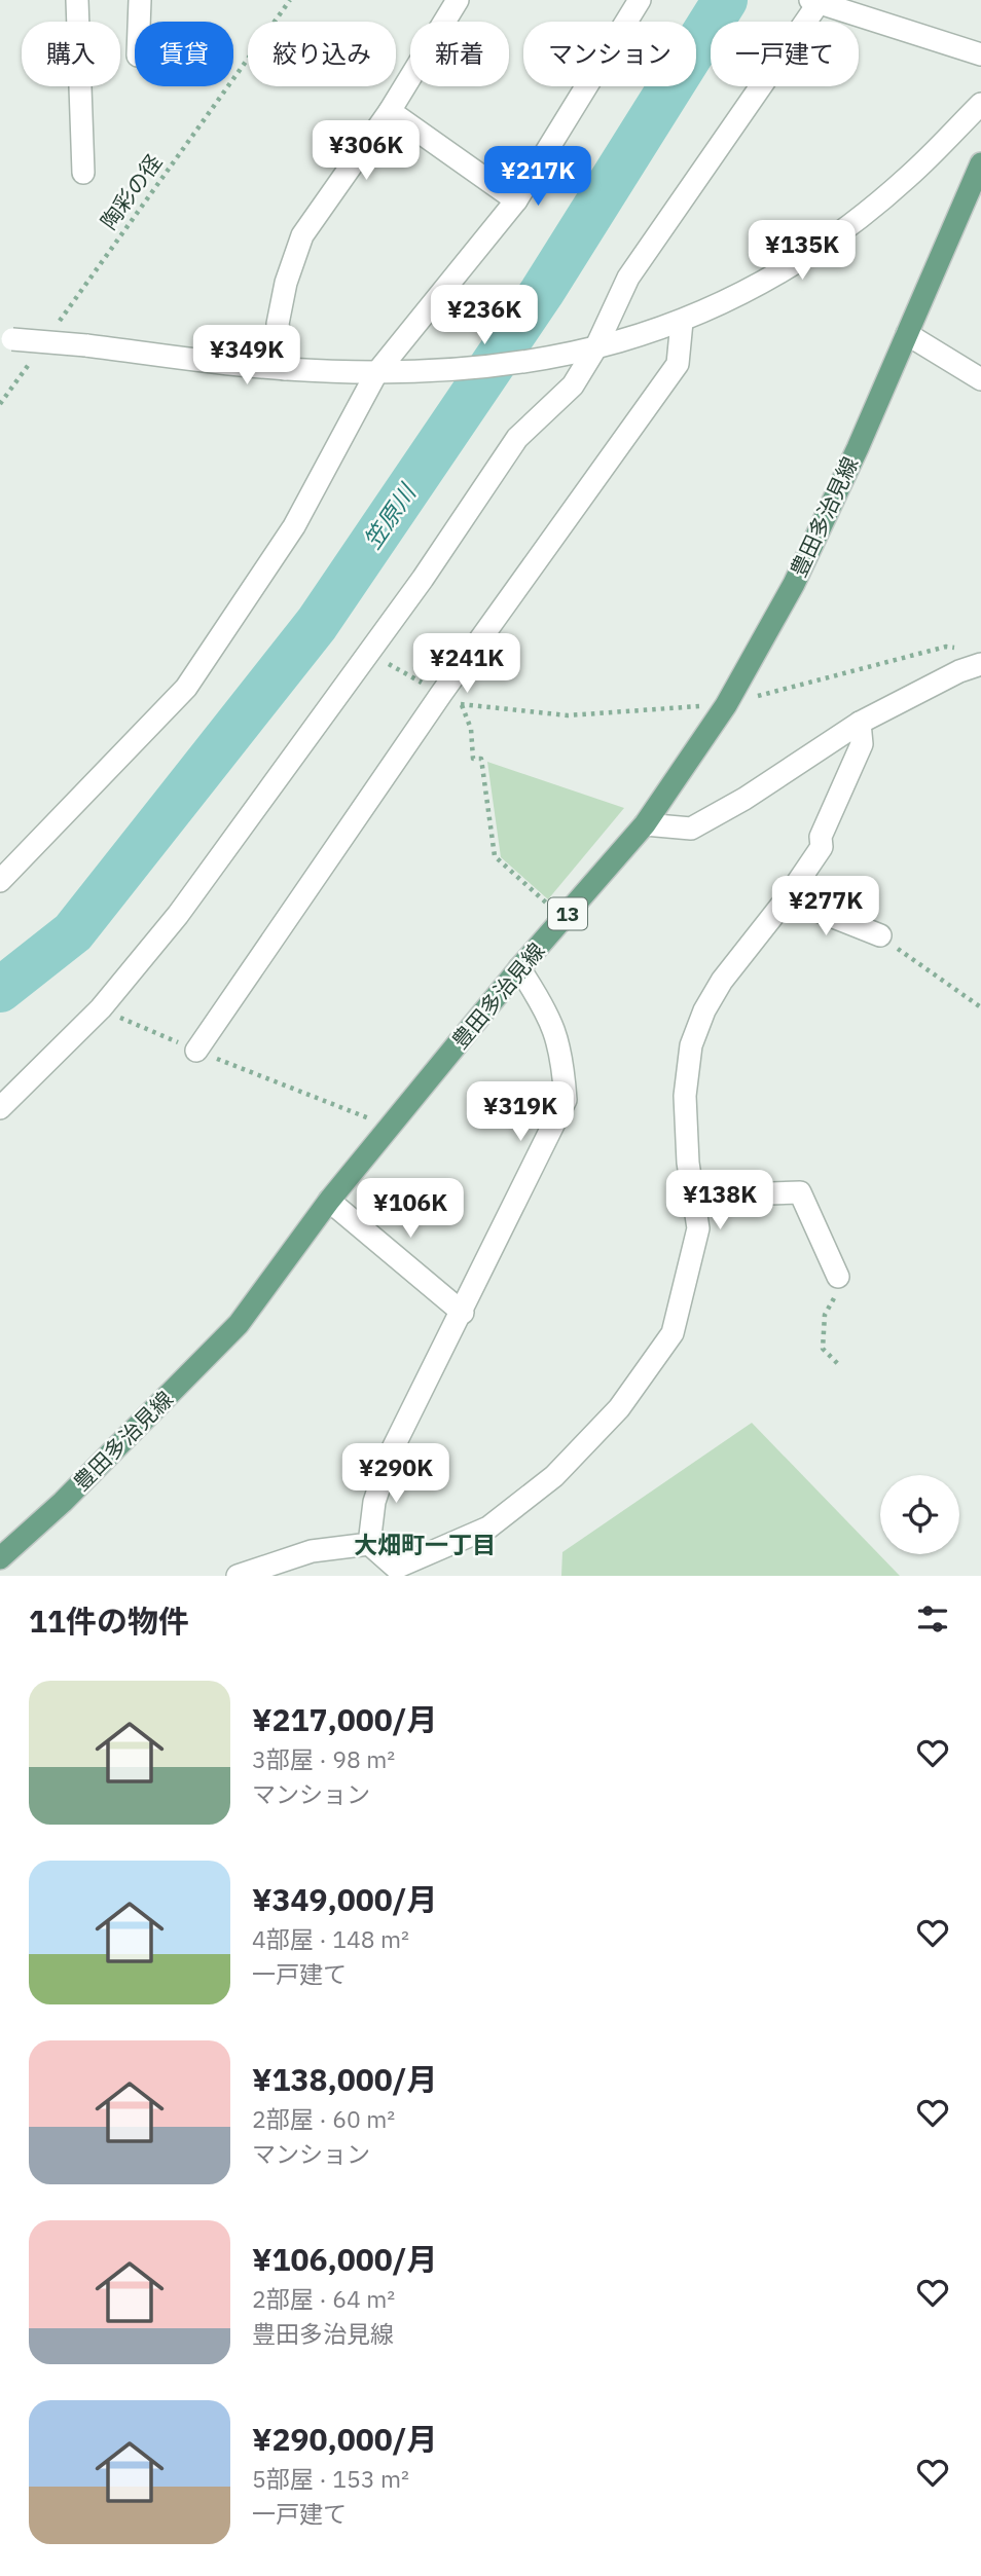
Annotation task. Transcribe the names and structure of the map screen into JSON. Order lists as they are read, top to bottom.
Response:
{
  "streets": {
    "main road": ["豊田多治見線", "13"],
    "path": ["陶彩の径"]
  },
  "districts": ["大畑町一丁目"],
  "water": ["笠原川"],
  "page": {
    "chip": [
      "購入",
      "賃貸",
      "絞り込み",
      "新着",
      "マンション",
      "一戸建て"
    ],
    "price": [
      "¥306K",
      "¥217K",
      "¥135K",
      "¥236K",
      "¥349K",
      "¥241K",
      "¥277K",
      "¥319K",
      "¥138K",
      "¥106K",
      "¥290K"
    ],
    "heading": "11件の物件",
    "list": [
      {
        "name": "¥217,000/月",
        "note": "3部屋 · 98 m² · マンション"
      },
      {
        "name": "¥349,000/月",
        "note": "4部屋 · 148 m² · 一戸建て"
      },
      {
        "name": "¥138,000/月",
        "note": "2部屋 · 60 m² · マンション"
      },
      {
        "name": "¥106,000/月",
        "note": "2部屋 · 64 m² · 豊田多治見線"
      },
      {
        "name": "¥290,000/月",
        "note": "5部屋 · 153 m² · 一戸建て"
      }
    ]
  }
}
